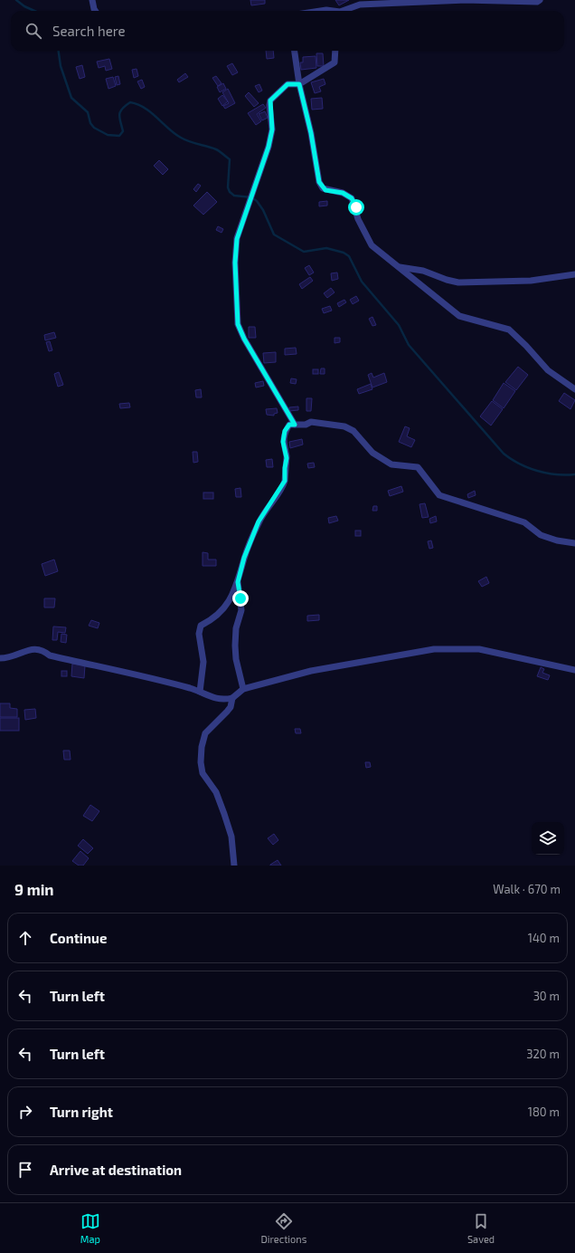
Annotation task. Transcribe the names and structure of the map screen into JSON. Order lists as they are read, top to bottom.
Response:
{
  "page": {
    "search": "Search here",
    "heading": ["9 min", "Walk · 670 m"],
    "list": [
      ["Continue", "140 m"],
      ["Turn left", "30 m"],
      ["Turn left", "320 m"],
      ["Turn right", "180 m"],
      "Arrive at destination"
    ],
    "nav": ["Map", "Directions", "Saved"]
  }
}
